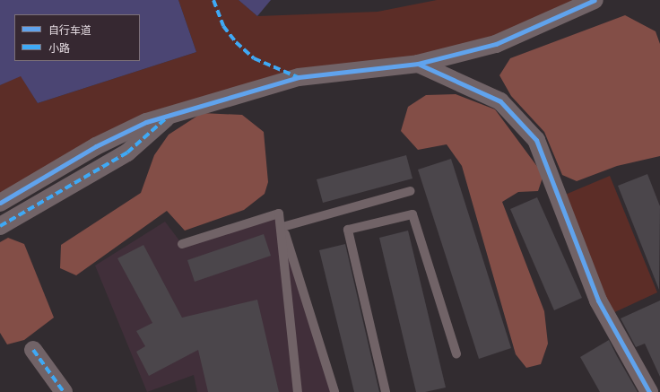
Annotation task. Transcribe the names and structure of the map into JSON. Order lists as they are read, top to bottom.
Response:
{
  "legend": ["自行车道", "小路"]
}
